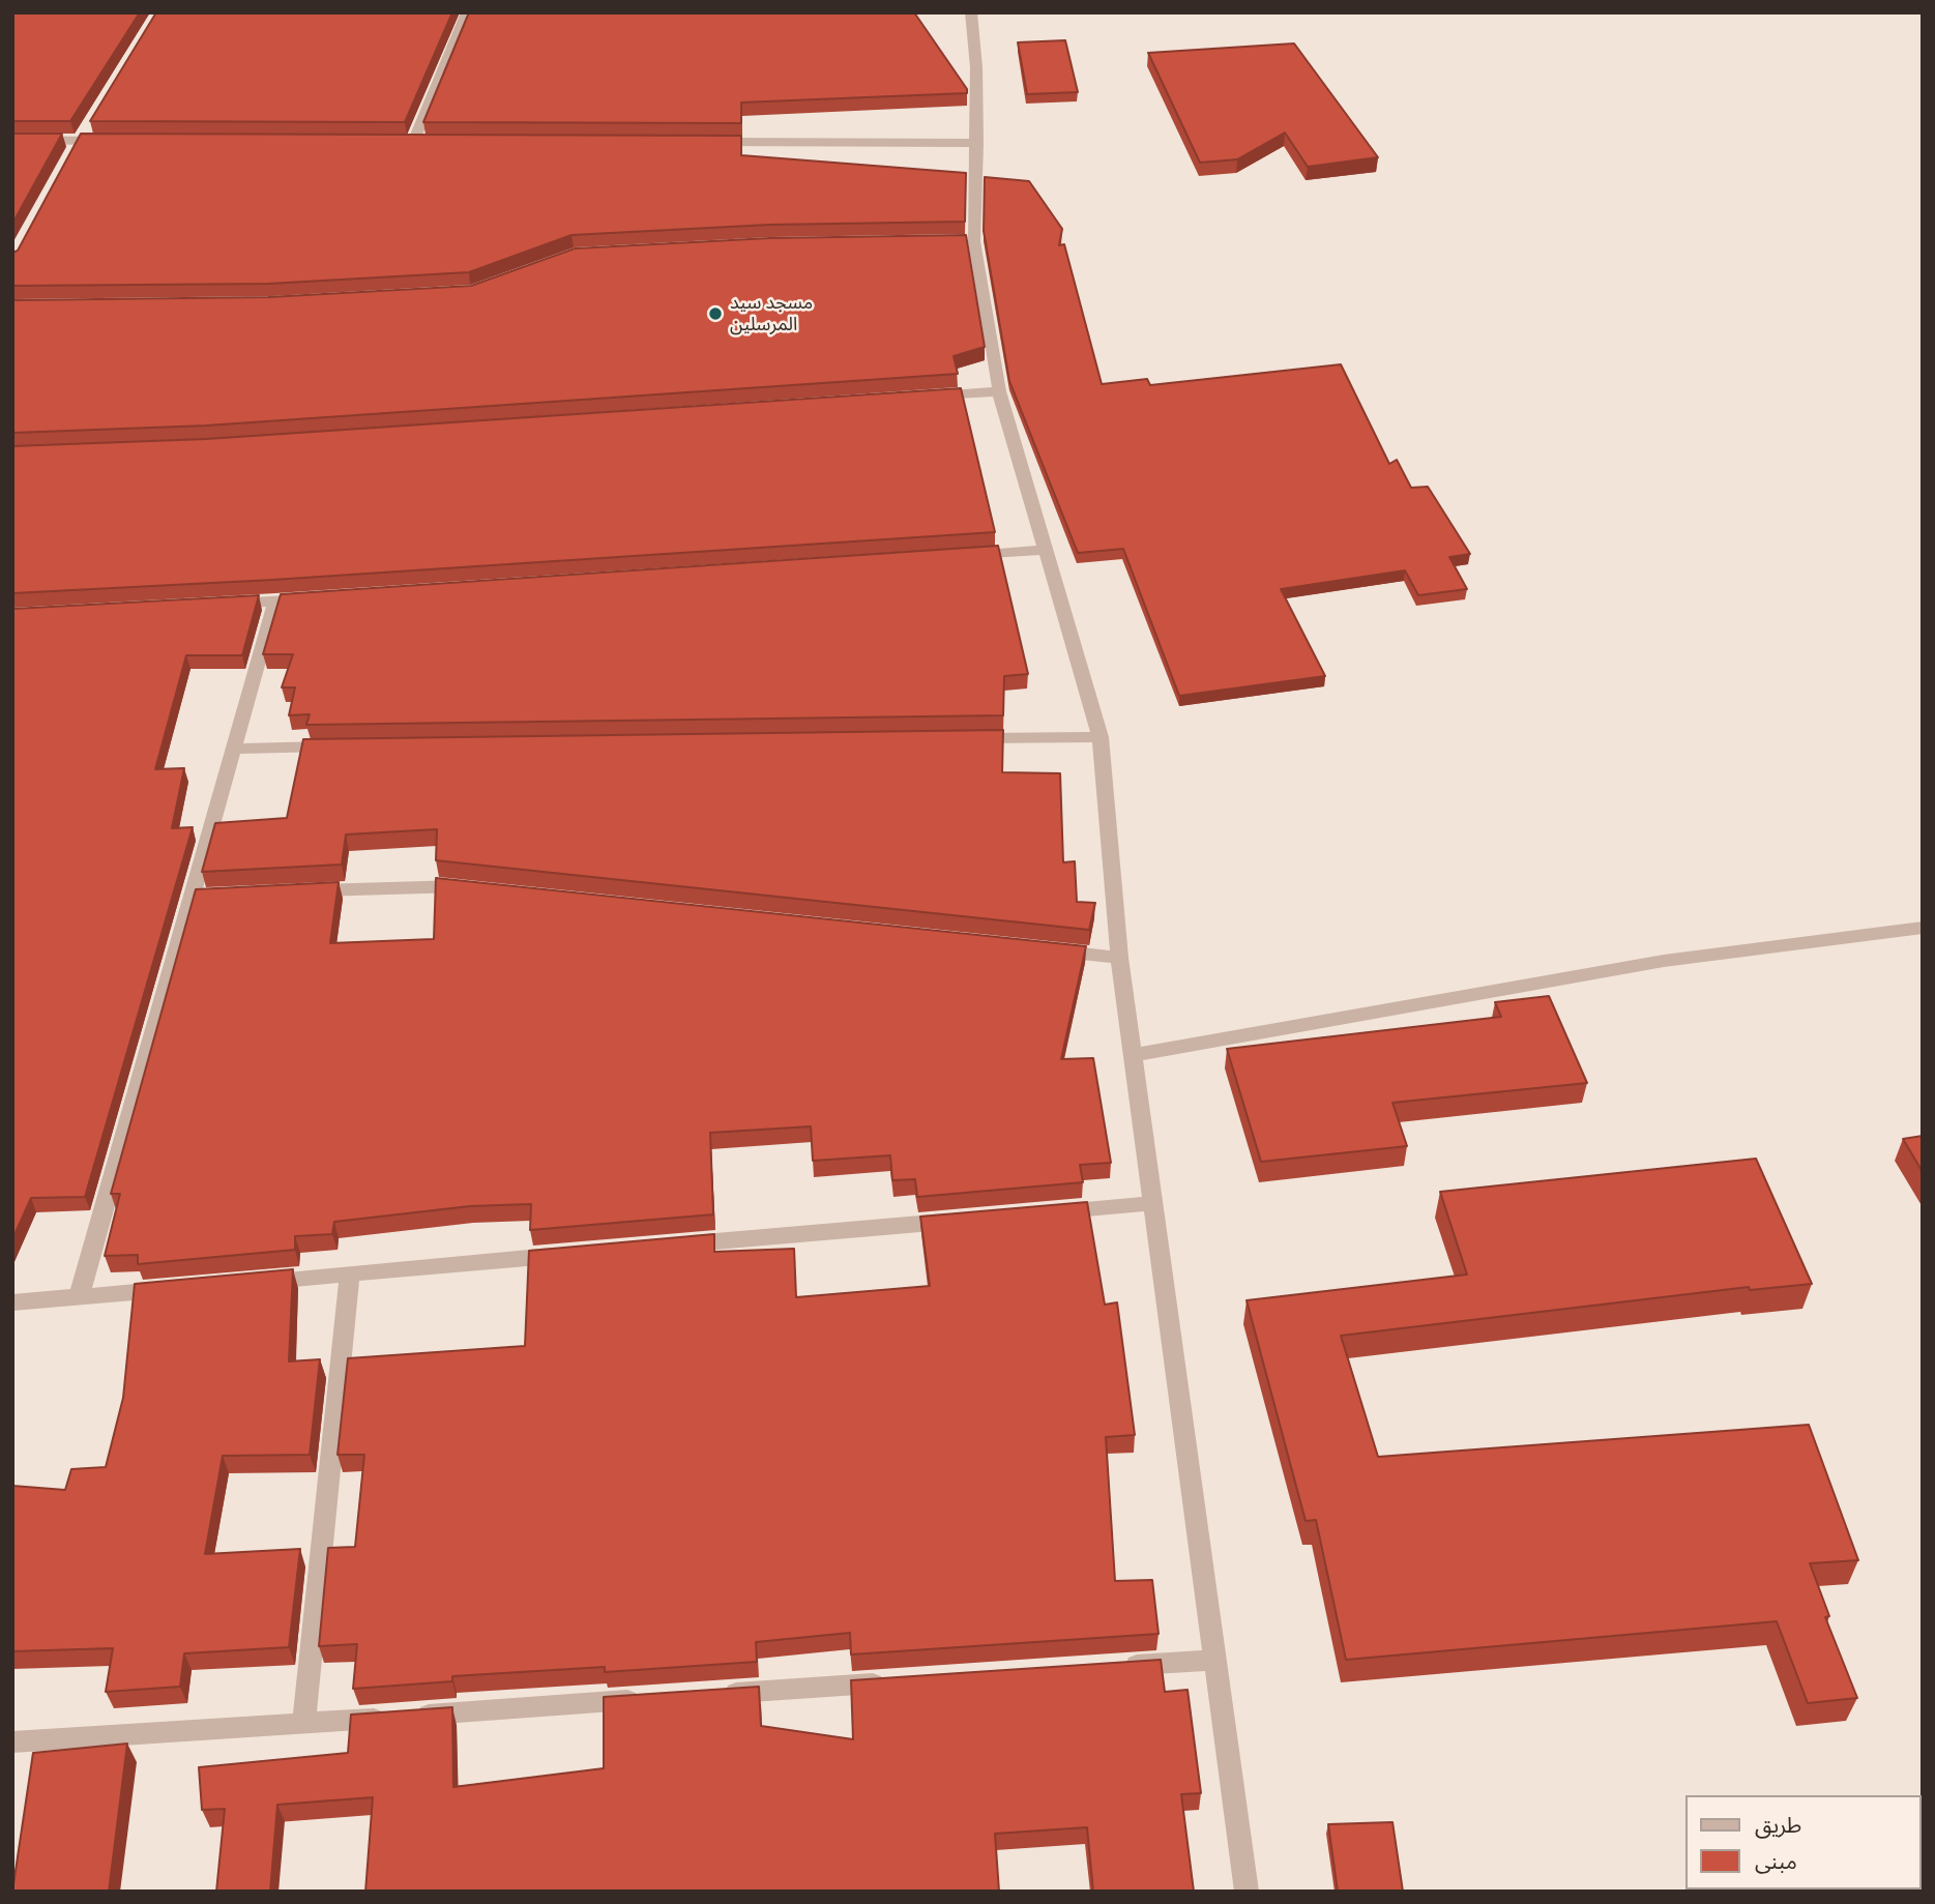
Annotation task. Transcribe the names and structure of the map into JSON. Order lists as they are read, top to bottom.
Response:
{
  "places": ["مسجد سيد المرسلين"],
  "legend": ["طريق", "مبنى"]
}
